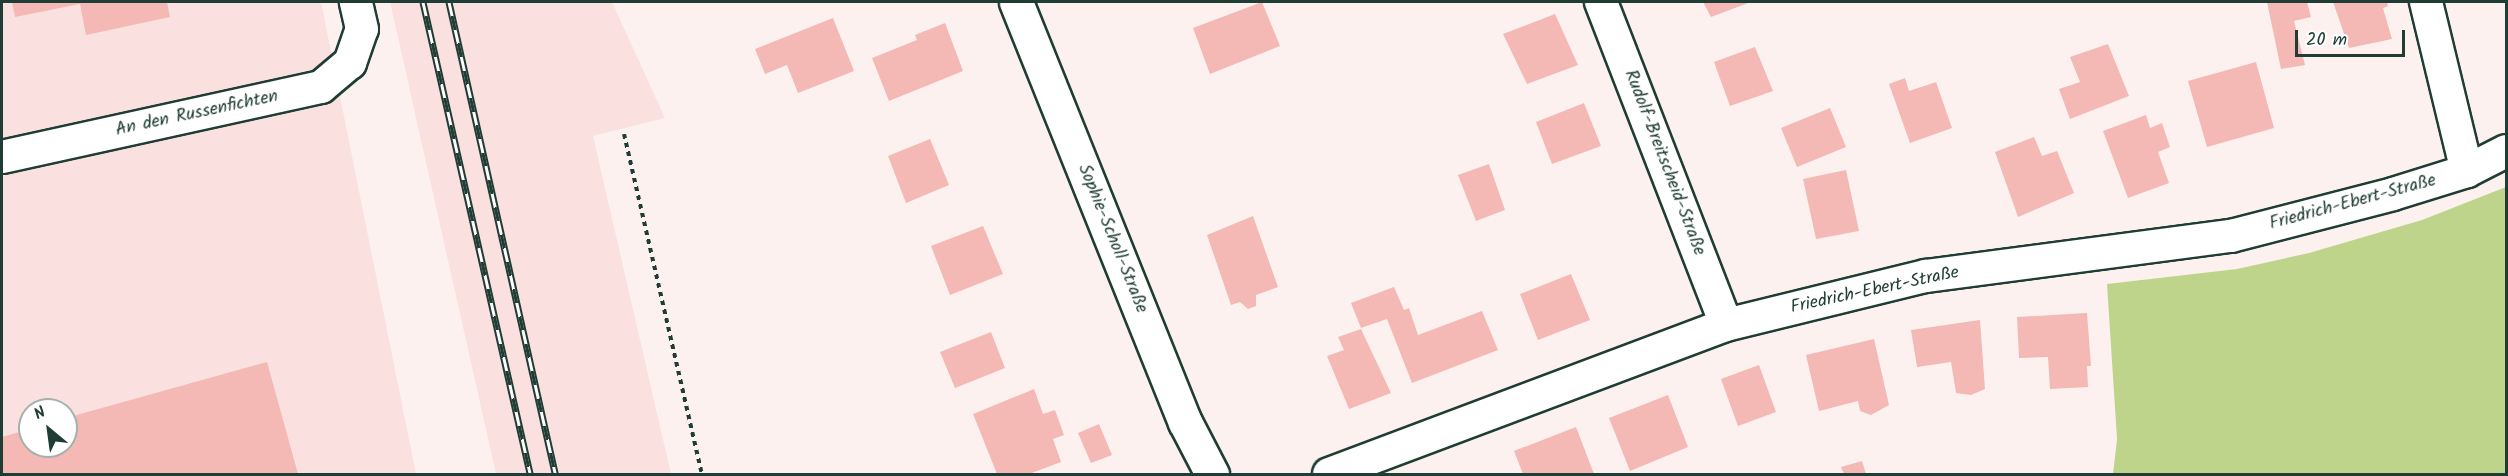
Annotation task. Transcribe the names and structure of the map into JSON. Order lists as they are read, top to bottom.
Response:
{
  "streets": {
    "street": [
      "An den Russenfichten",
      "Rudolf-Breitscheid-Straße",
      "Friedrich-Ebert-Straße",
      "Sophie-Scholl-Straße"
    ]
  },
  "crossings": [
    ["Rudolf-Breitscheid-Straße", "Friedrich-Ebert-Straße"]
  ],
  "scale_bar": "20 m",
  "north": "top left"
}
